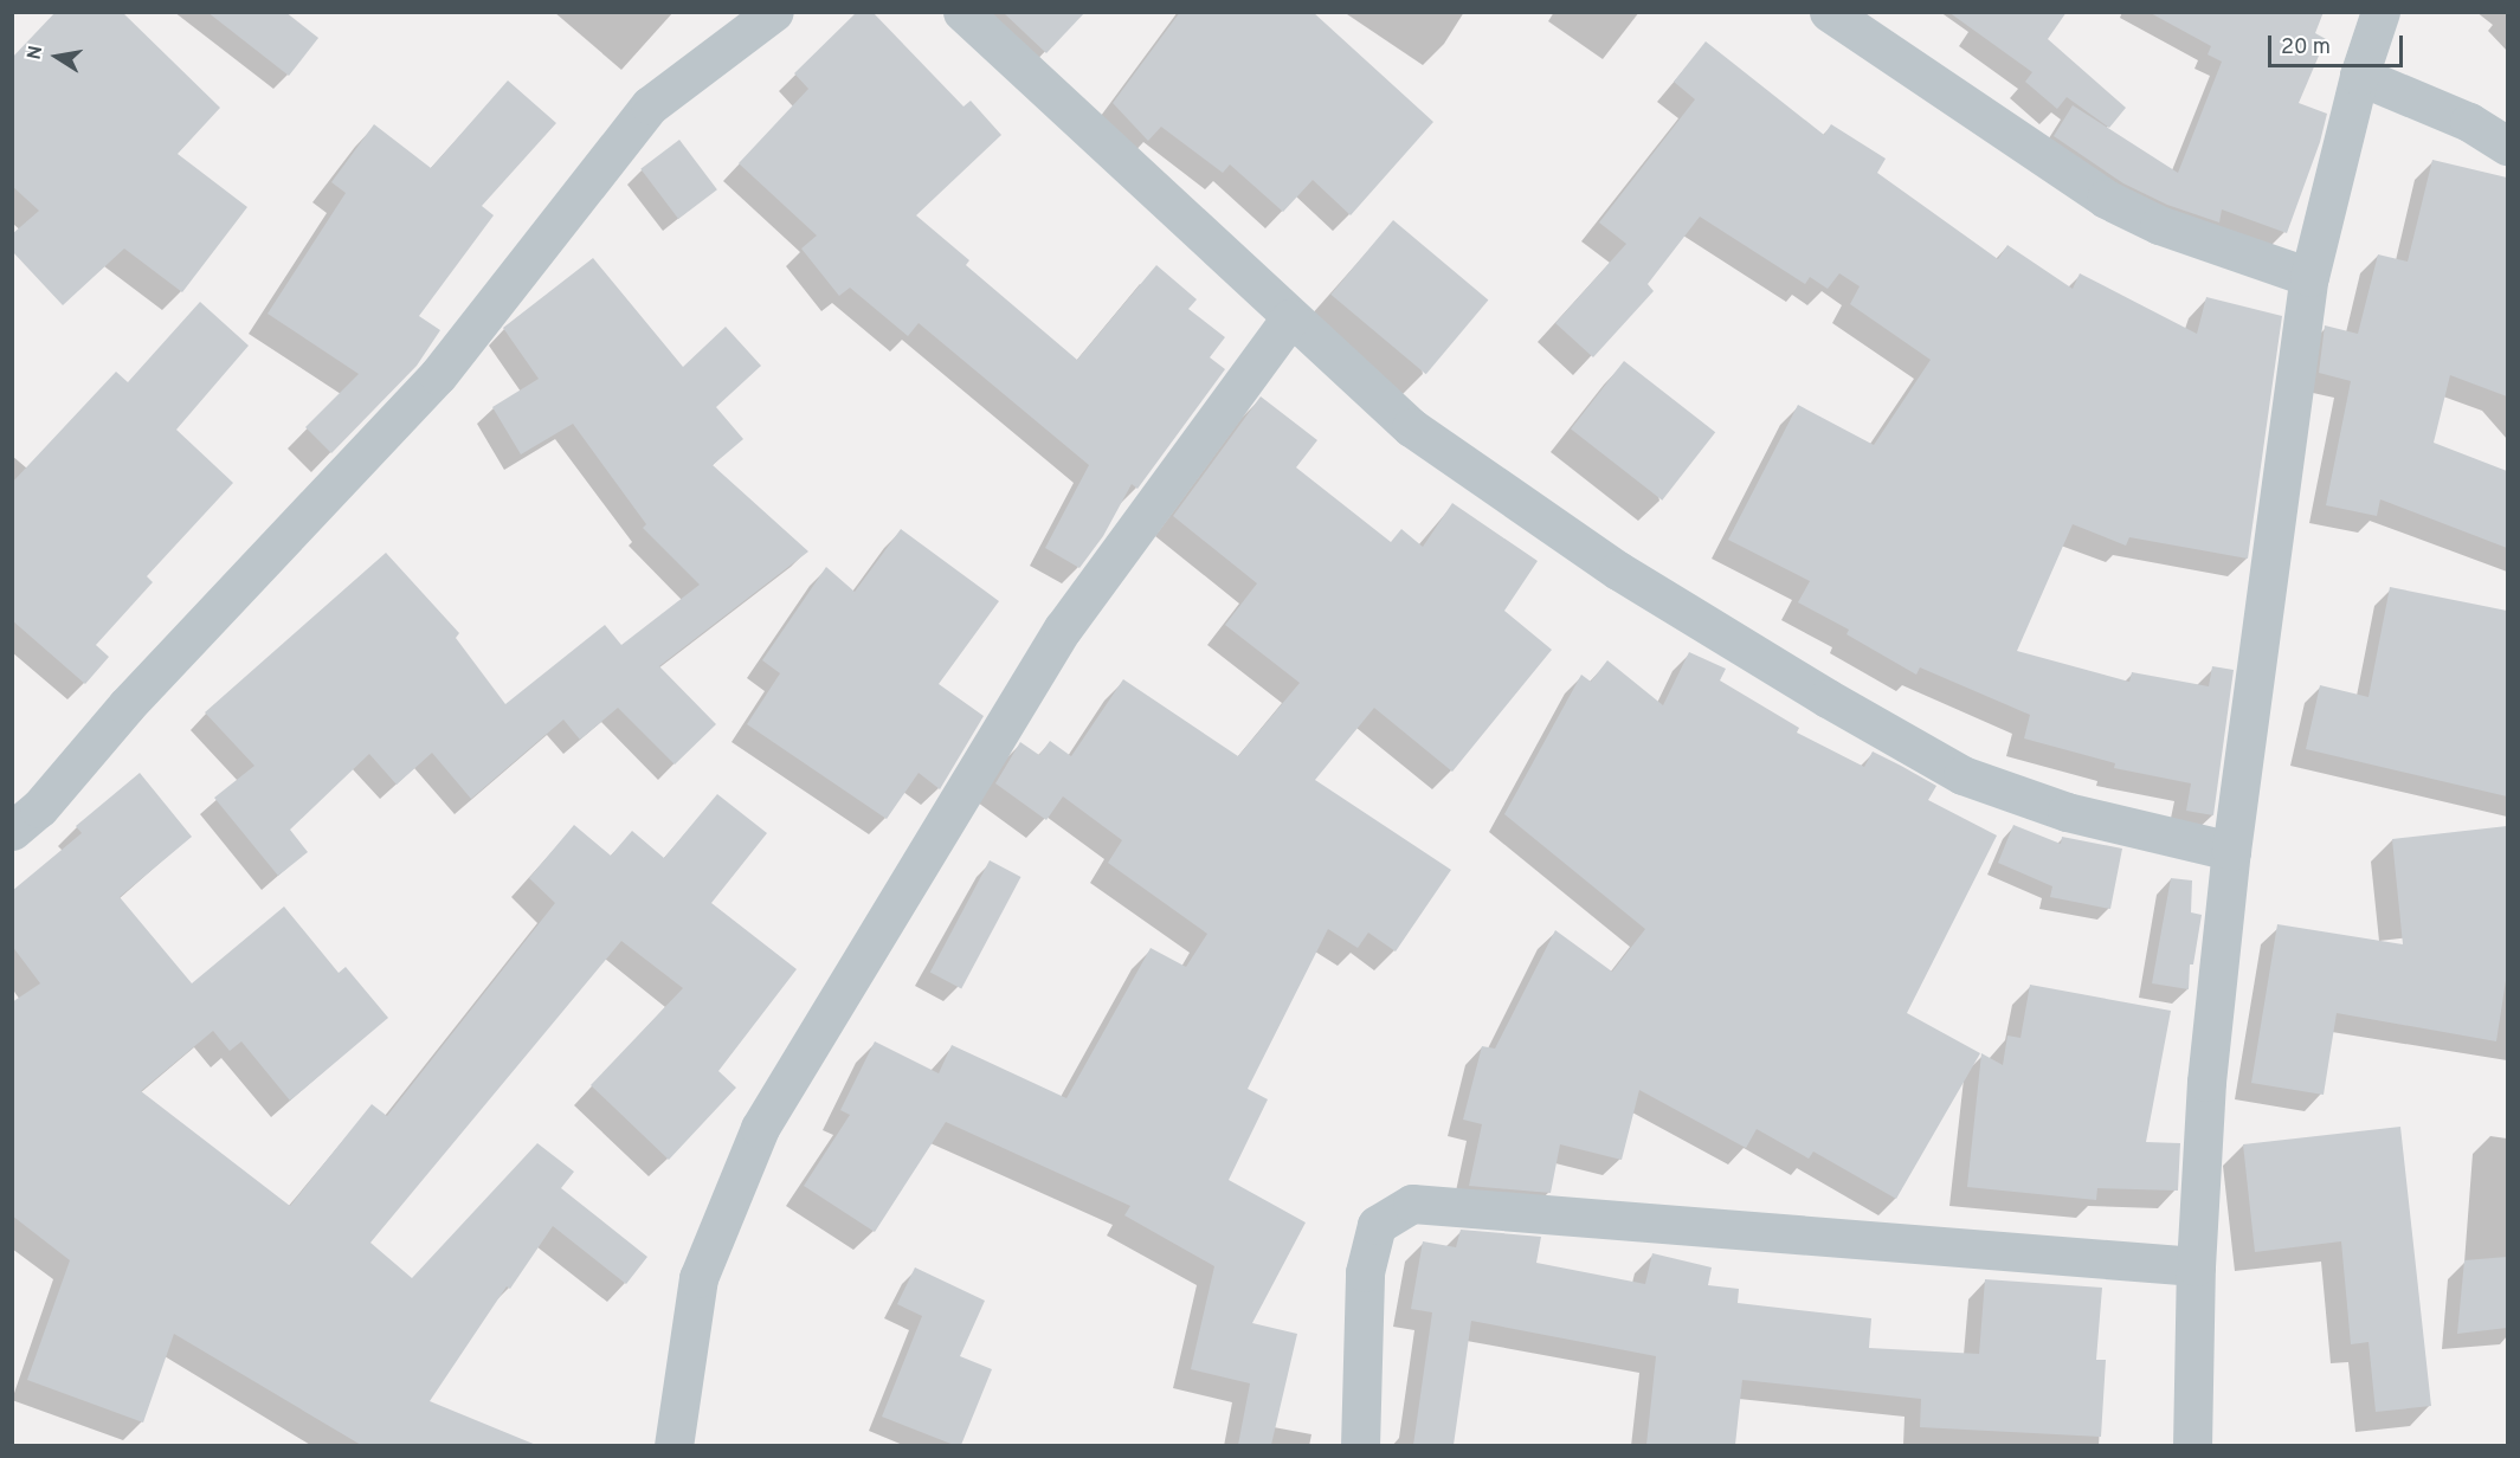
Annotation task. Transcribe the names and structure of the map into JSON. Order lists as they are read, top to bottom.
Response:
{
  "scale_bar": "20 m",
  "north": "left"
}
